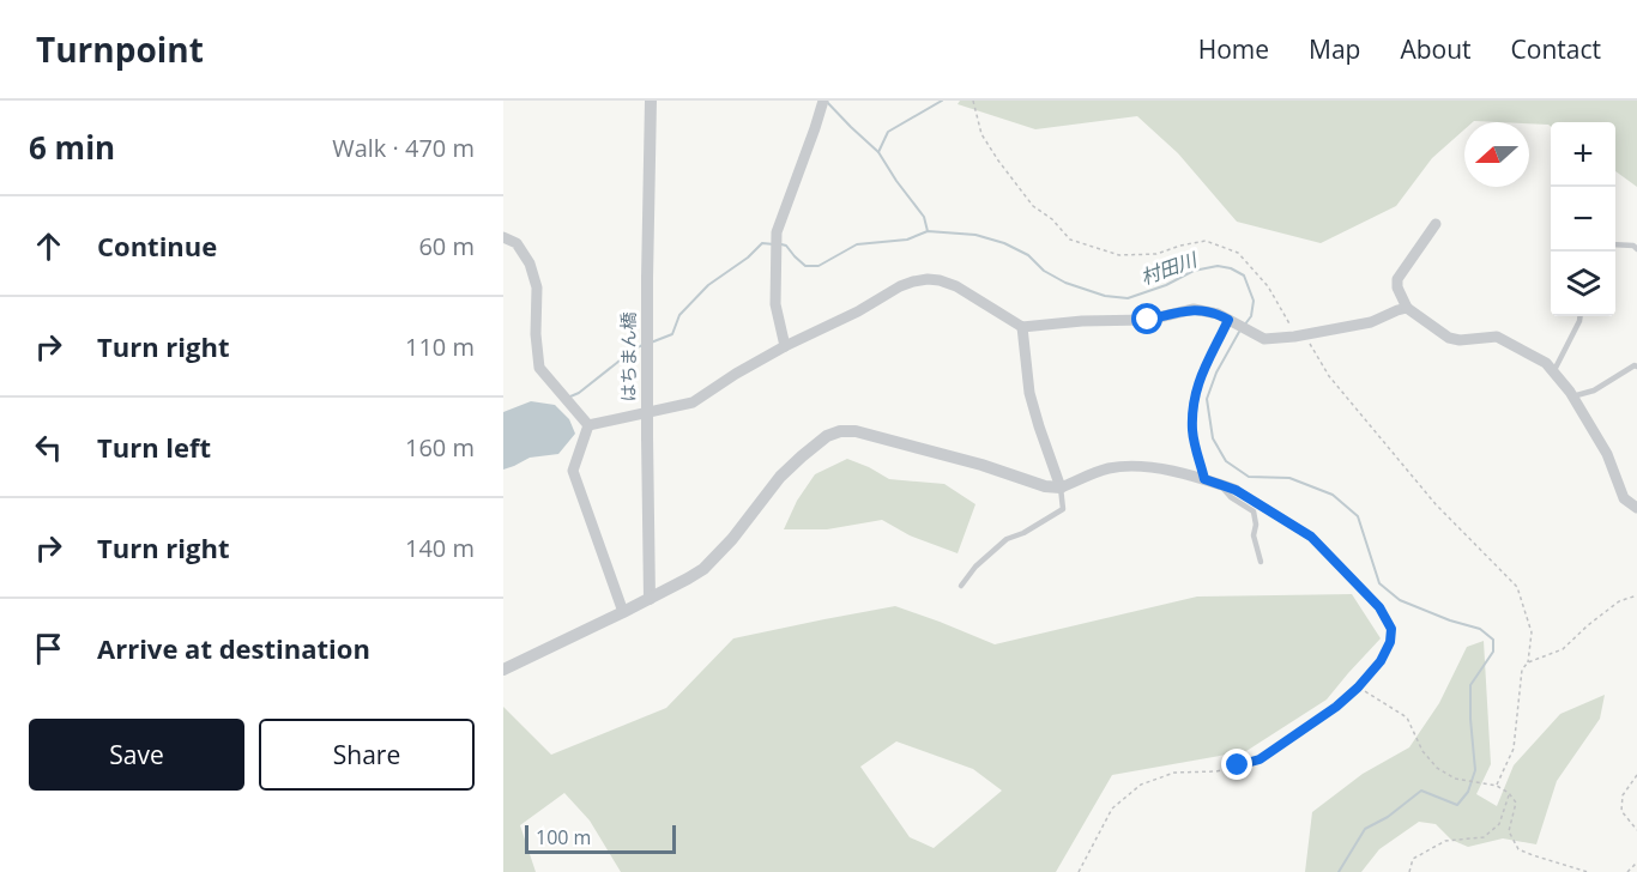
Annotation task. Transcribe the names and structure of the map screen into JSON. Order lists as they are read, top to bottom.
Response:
{
  "streets": {
    "street": ["はちまん橋"]
  },
  "water": ["村田川"],
  "scale_bar": "100 m",
  "north": "left",
  "page": {
    "header": "Turnpoint",
    "nav": [
      "Home",
      "Map",
      "About",
      "Contact"
    ],
    "heading": ["6 min", "Walk · 470 m"],
    "map_buttons": ["+", "−"],
    "list": [
      ["Continue", "60 m"],
      ["Turn right", "110 m"],
      ["Turn left", "160 m"],
      ["Turn right", "140 m"],
      "Arrive at destination"
    ],
    "buttons": ["Save", "Share"],
    "scale": "100 m"
  }
}
